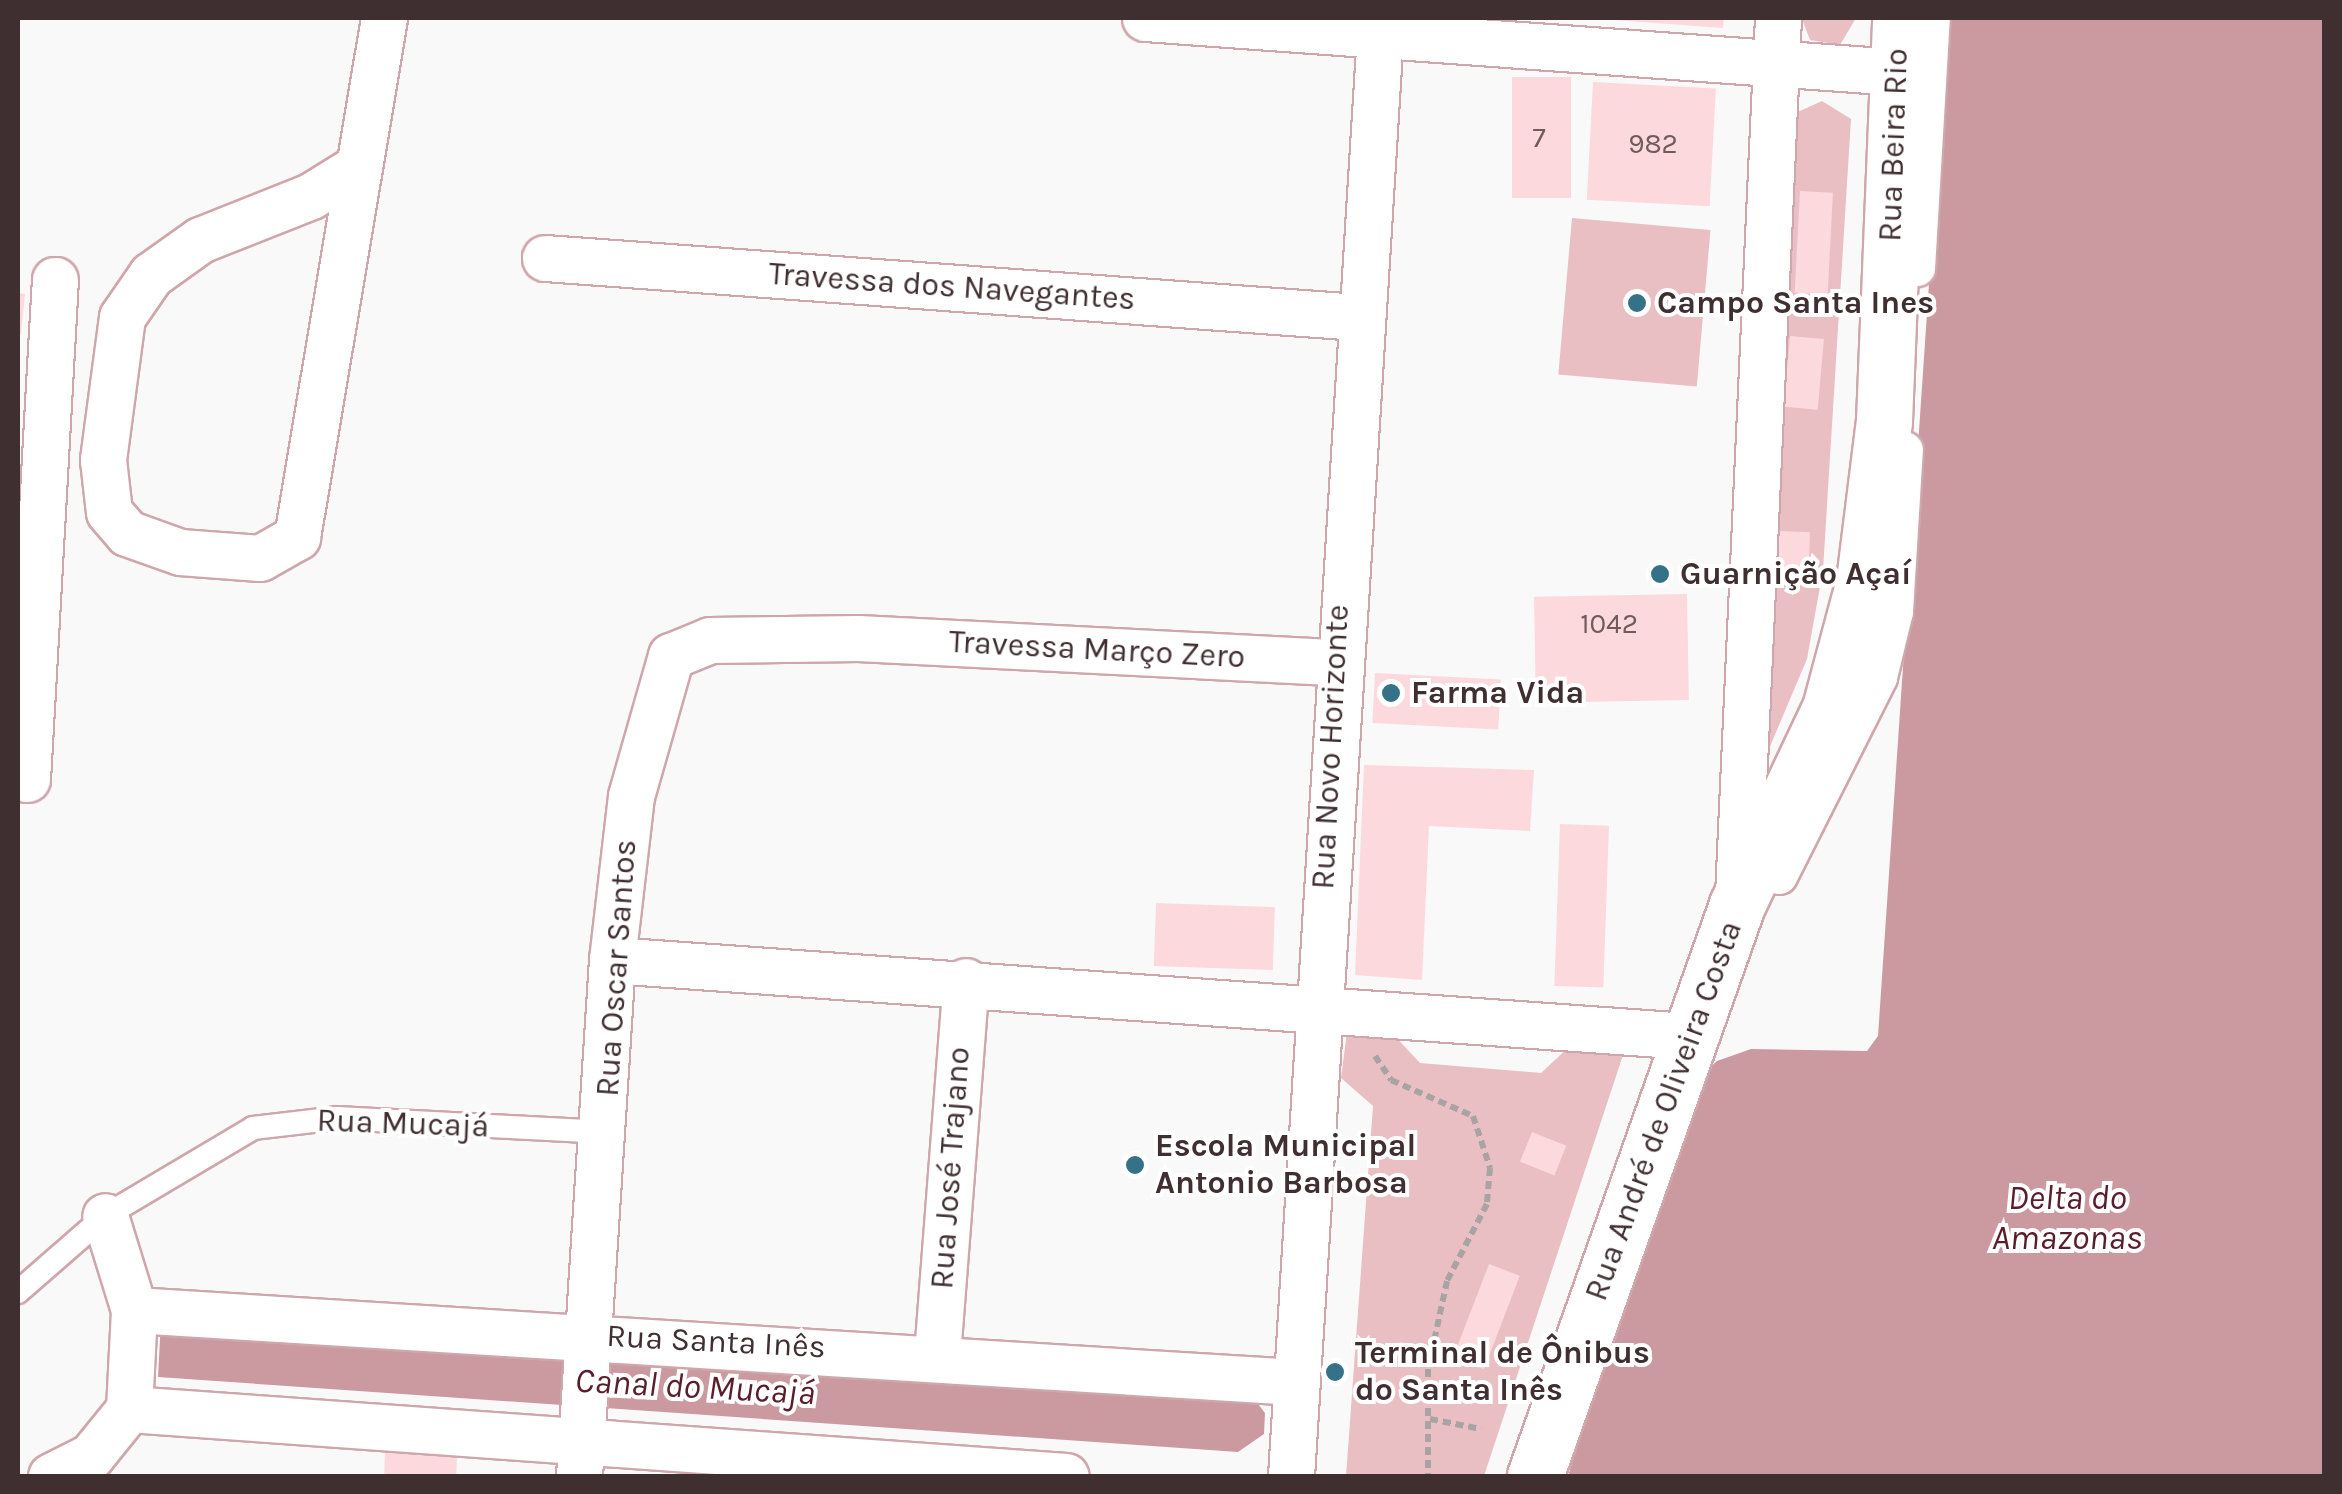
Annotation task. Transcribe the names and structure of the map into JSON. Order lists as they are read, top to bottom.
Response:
{
  "streets": {
    "main road": ["Rua Beira Rio", "Rua André de Oliveira Costa"],
    "street": [
      "Travessa dos Navegantes",
      "Travessa Março Zero",
      "Rua Novo Horizonte",
      "Rua Oscar Santos",
      "Rua José Trajano",
      "Rua Santa Inês"
    ],
    "lane": ["Rua Mucajá"]
  },
  "crossings": [
    ["Rua Beira Rio", "Rua André de Oliveira Costa"],
    ["Travessa dos Navegantes", "Rua Novo Horizonte"],
    ["Travessa Março Zero", "Rua Novo Horizonte"],
    ["Travessa Março Zero", "Rua Oscar Santos"],
    ["Rua Novo Horizonte", "Rua Santa Inês"],
    ["Rua Oscar Santos", "Rua Mucajá"],
    ["Rua Oscar Santos", "Rua Santa Inês"],
    ["Rua José Trajano", "Rua Santa Inês"]
  ],
  "water": ["Delta do Amazonas", "Canal do Mucajá"],
  "places": [
    "Campo Santa Ines",
    "Guarnição Açaí",
    "Farma Vida",
    "Escola Municipal Antonio Barbosa",
    "Terminal de Ônibus do Santa Inês"
  ],
  "house_numbers": ["7", "982", "1042"]
}
